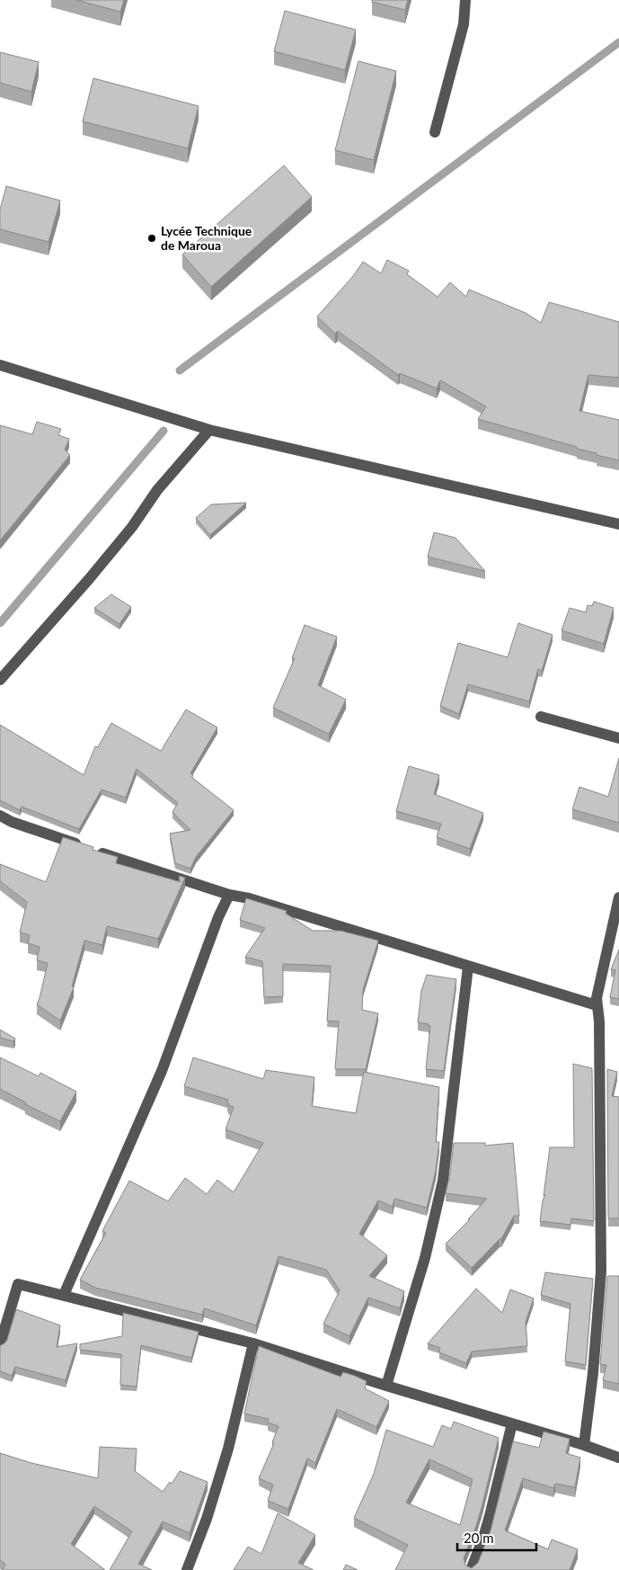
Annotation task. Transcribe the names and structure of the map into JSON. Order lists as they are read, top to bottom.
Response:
{
  "places": ["Lycée Technique de Maroua"],
  "scale_bar": "20 m"
}
